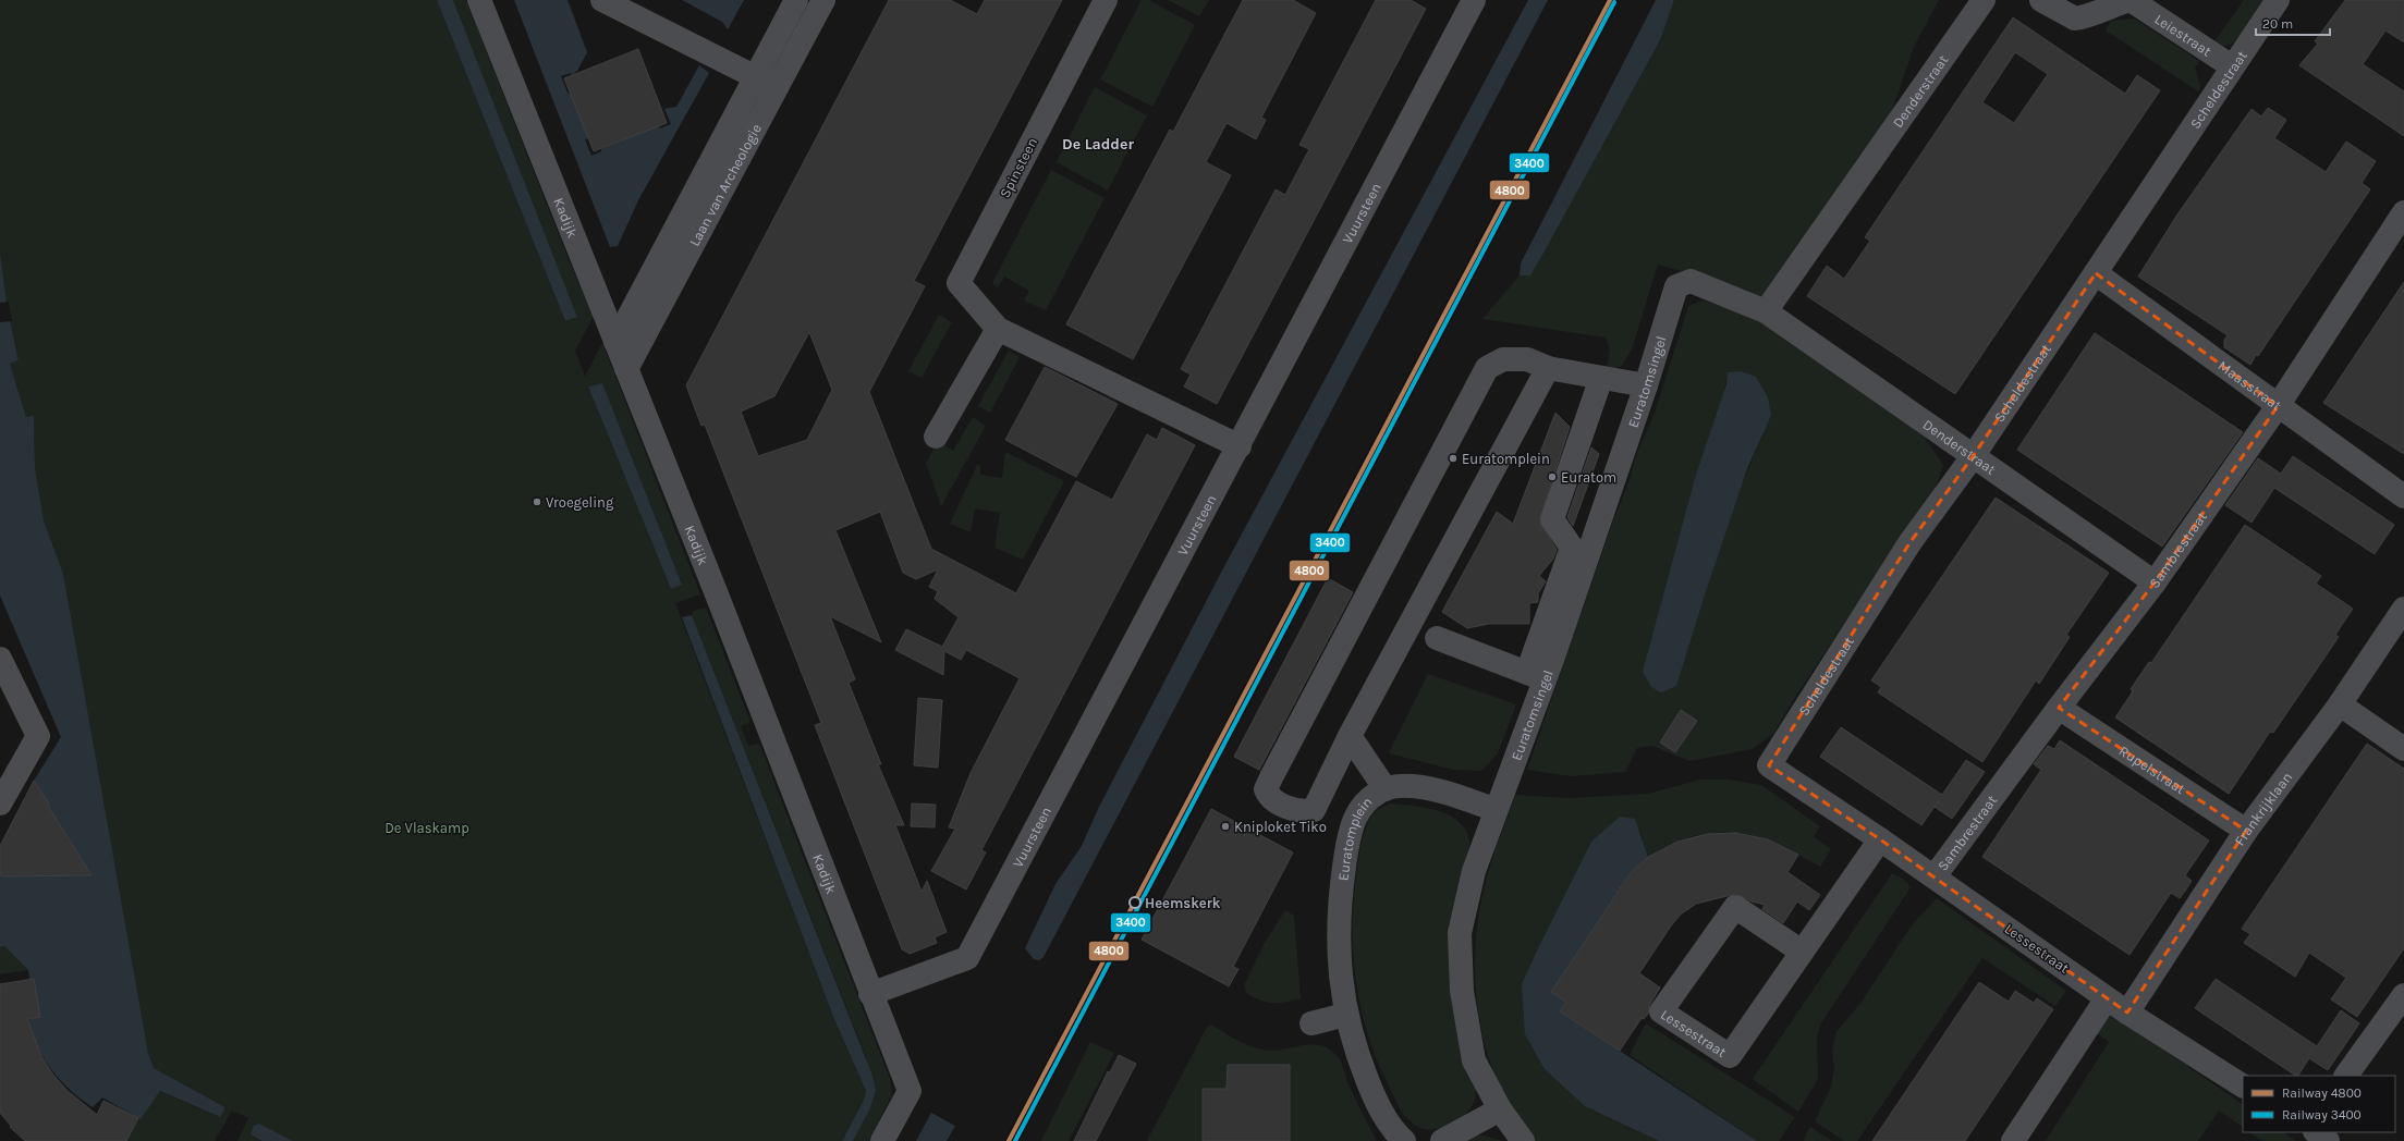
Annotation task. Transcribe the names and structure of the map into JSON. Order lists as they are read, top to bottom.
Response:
{
  "streets": {
    "street": [
      "Leiestraat",
      "Scheldestraat",
      "Denderstraat",
      "Spinsteen",
      "Laan van Archeologie",
      "Vuursteen",
      "Kadijk",
      "Euratomsingel",
      "Maasstraat",
      "Sambrestraat",
      "Rupelstraat",
      "Frankrijklaan",
      "Euratomplein",
      "Lessestraat"
    ]
  },
  "crossings": [
    ["Leiestraat", "Scheldestraat"],
    ["Scheldestraat", "Denderstraat"],
    ["Scheldestraat", "Maasstraat"],
    ["Scheldestraat", "Lessestraat"],
    ["Denderstraat", "Euratomsingel"],
    ["Denderstraat", "Sambrestraat"],
    ["Spinsteen", "Vuursteen"],
    ["Laan van Archeologie", "Kadijk"],
    ["Vuursteen", "Kadijk"],
    ["Euratomsingel", "Euratomplein"],
    ["Maasstraat", "Sambrestraat"],
    ["Sambrestraat", "Rupelstraat"],
    ["Sambrestraat", "Lessestraat"],
    ["Rupelstraat", "Frankrijklaan"],
    ["Frankrijklaan", "Lessestraat"]
  ],
  "districts": ["De Ladder"],
  "parks": ["De Vlaskamp"],
  "places": [
    "Euratomplein",
    "Euratom",
    "Vroegeling",
    "Kniploket Tiko",
    "Heemskerk"
  ],
  "lines": ["rail line 4800", "rail line 3400"],
  "legend": ["Railway 4800", "Railway 3400"],
  "scale_bar": "20 m"
}
